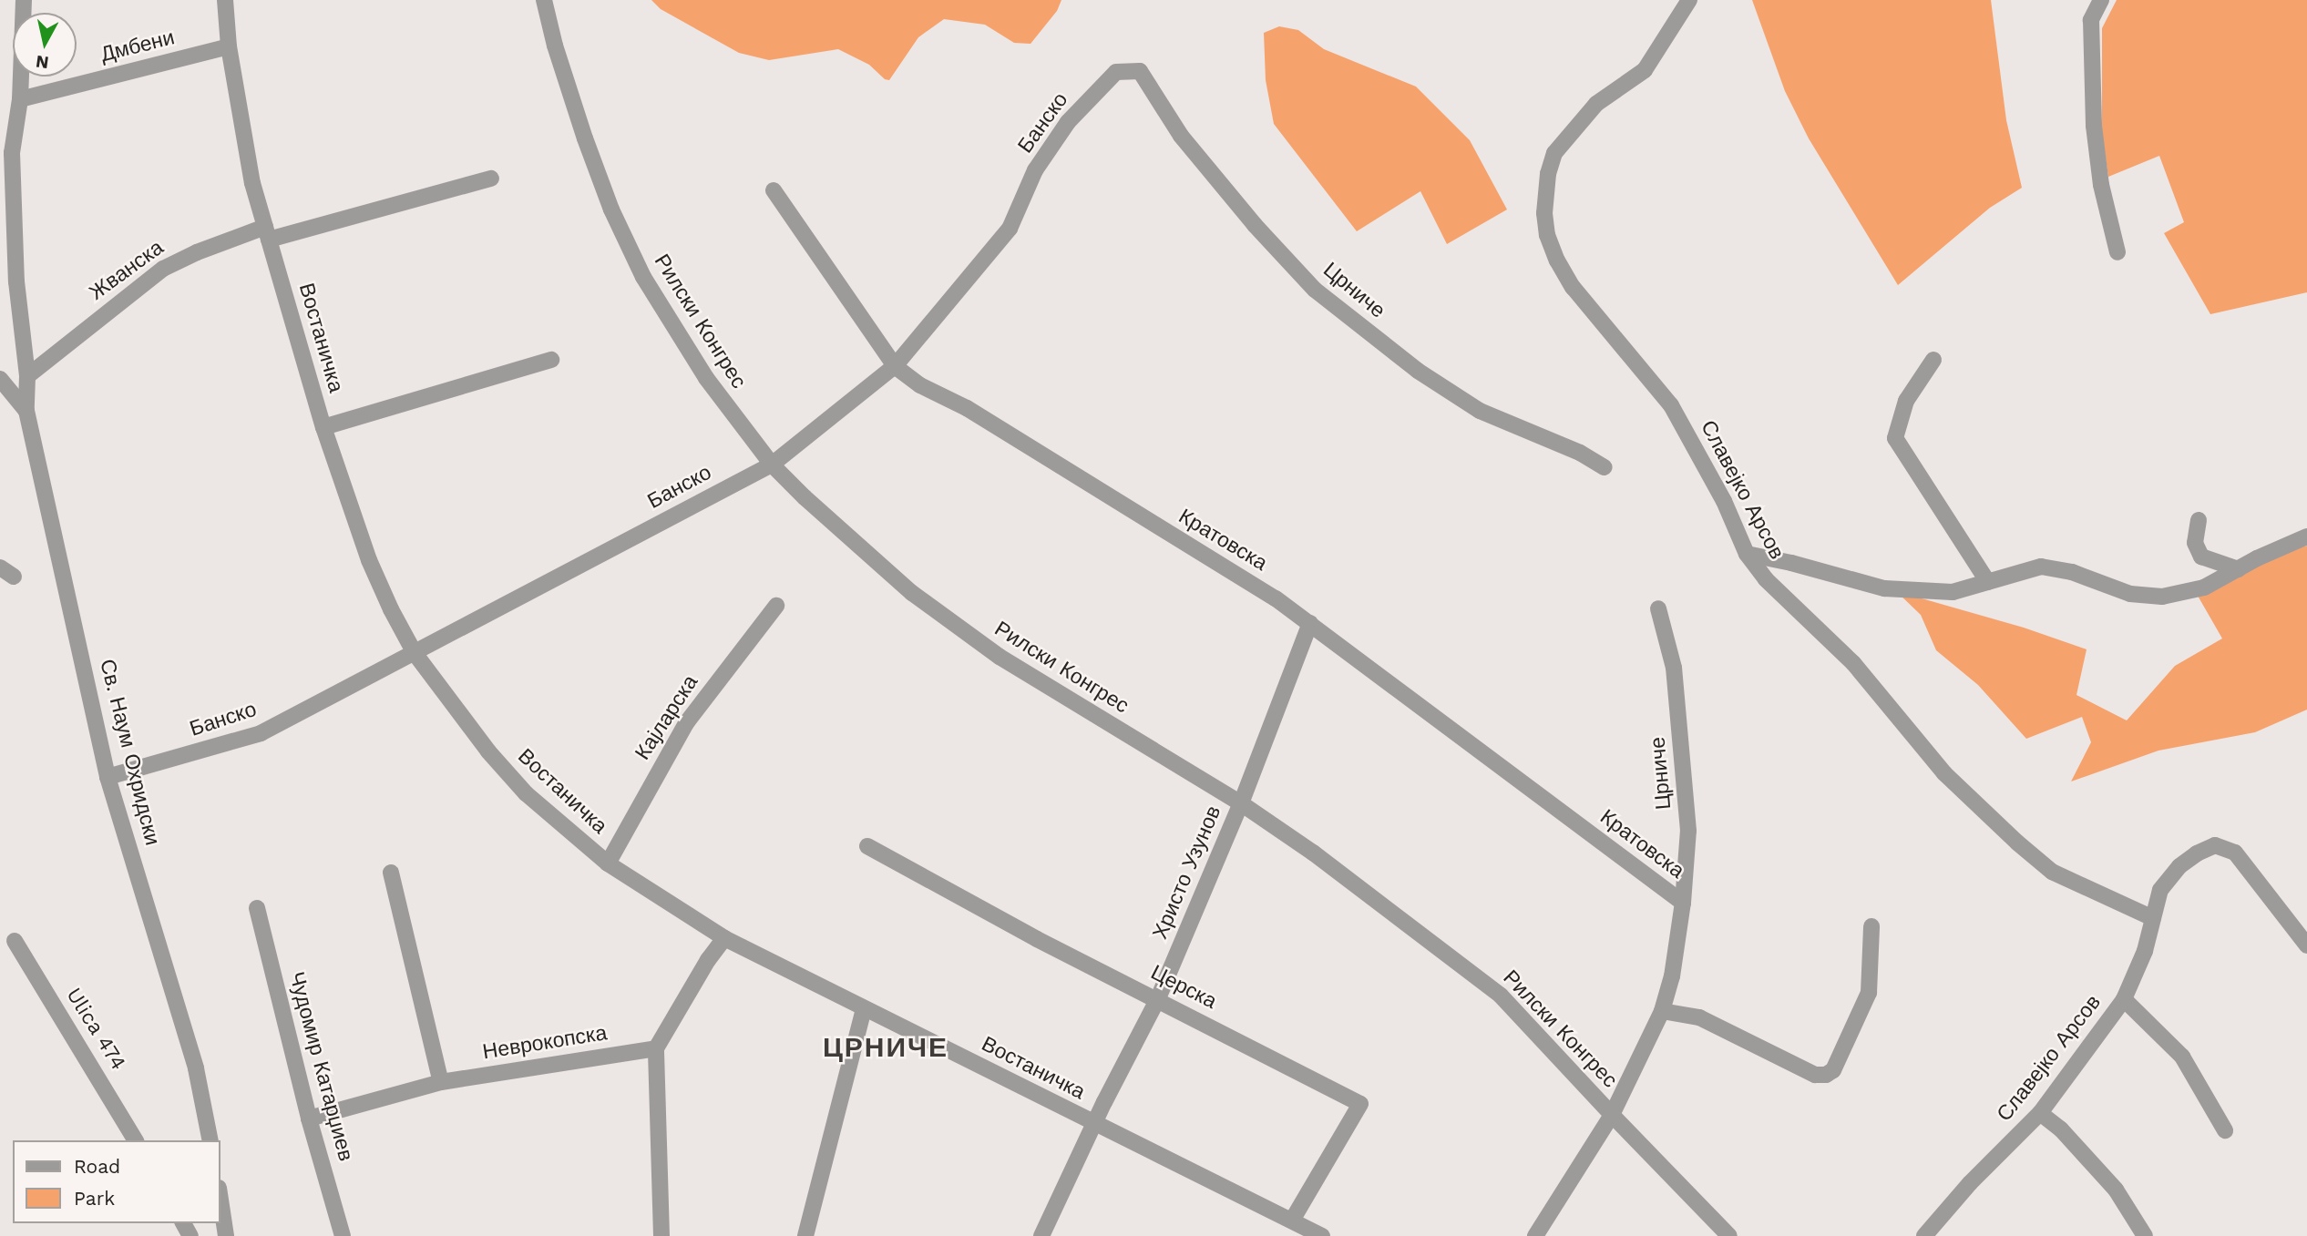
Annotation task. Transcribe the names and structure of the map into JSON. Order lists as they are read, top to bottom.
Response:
{
  "streets": {
    "street": [
      "Дмбени",
      "Банско",
      "Жванска",
      "Црниче",
      "Рилски Конгрес",
      "Востаничка",
      "Славејко Арсов",
      "Кратовска",
      "Кајларска",
      "Св. Наум Охридски",
      "Христо Узунов",
      "Церска",
      "Ulica 474",
      "Неврокопска",
      "Чудомир Катарџиев"
    ]
  },
  "crossings": [
    ["Дмбени", "Востаничка"],
    ["Банско", "Црниче"],
    ["Банско", "Рилски Конгрес"],
    ["Банско", "Востаничка"],
    ["Банско", "Кратовска"],
    ["Банско", "Св. Наум Охридски"],
    ["Жванска", "Востаничка"],
    ["Црниче", "Рилски Конгрес"],
    ["Црниче", "Кратовска"],
    ["Рилски Конгрес", "Христо Узунов"],
    ["Востаничка", "Кајларска"],
    ["Востаничка", "Христо Узунов"],
    ["Востаничка", "Церска"],
    ["Кратовска", "Христо Узунов"],
    ["Христо Узунов", "Церска"],
    ["Неврокопска", "Чудомир Катарџиев"]
  ],
  "districts": ["ЦРНИЧЕ"],
  "legend": ["Road", "Park"],
  "north": "bottom"
}
